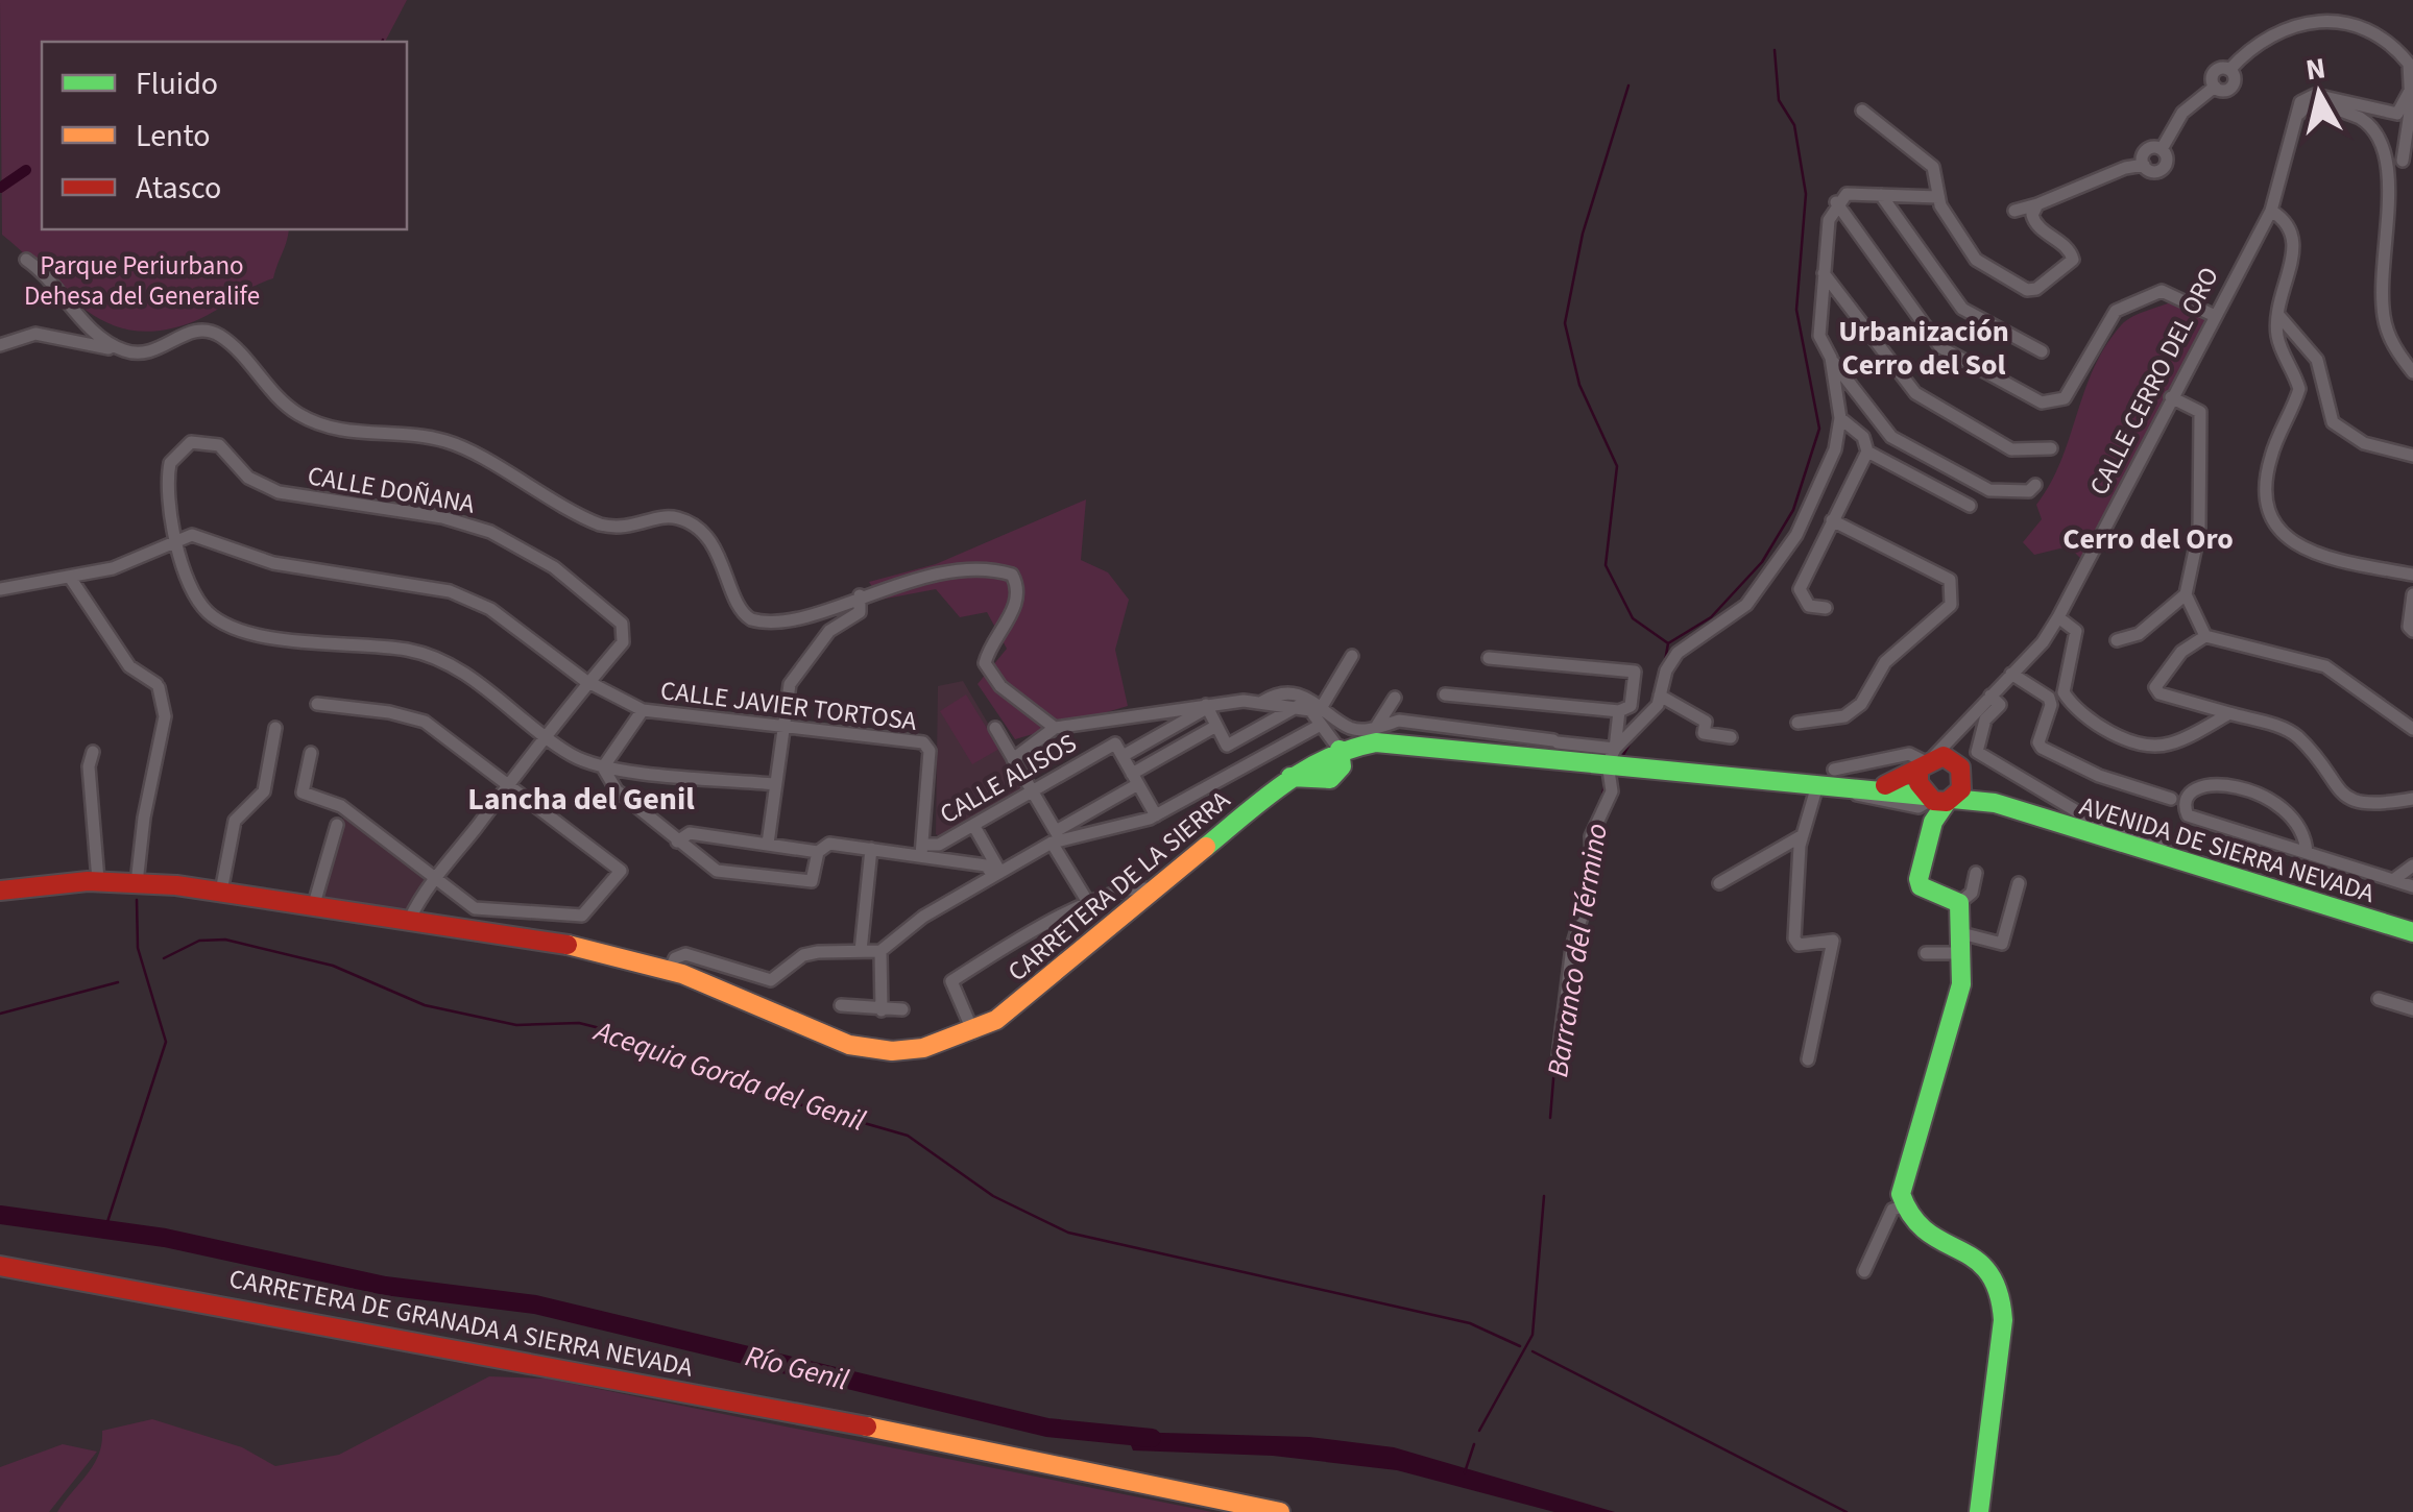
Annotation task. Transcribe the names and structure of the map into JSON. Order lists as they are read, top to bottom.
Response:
{
  "streets": {
    "street": [
      "CALLE CERRO DEL ORO",
      "CALLE DOÑANA",
      "CALLE JAVIER TORTOSA",
      "CALLE ALISOS",
      "AVENIDA DE SIERRA NEVADA",
      "CARRETERA DE LA SIERRA",
      "CARRETERA DE GRANADA A SIERRA NEVADA"
    ]
  },
  "crossings": [
    ["CALLE CERRO DEL ORO", "AVENIDA DE SIERRA NEVADA"],
    ["CALLE DOÑANA", "CALLE JAVIER TORTOSA"],
    ["CALLE DOÑANA", "CARRETERA DE LA SIERRA"],
    ["CALLE JAVIER TORTOSA", "CALLE ALISOS"],
    ["AVENIDA DE SIERRA NEVADA", "CARRETERA DE LA SIERRA"]
  ],
  "districts": ["Urbanización Cerro del Sol", "Cerro del Oro", "Lancha del Genil"],
  "water": ["Barranco del Término", "Acequia Gorda del Genil", "Río Genil"],
  "parks": ["Parque Periurbano Dehesa del Generalife"],
  "legend": ["Fluido", "Lento", "Atasco"],
  "north": "top"
}
